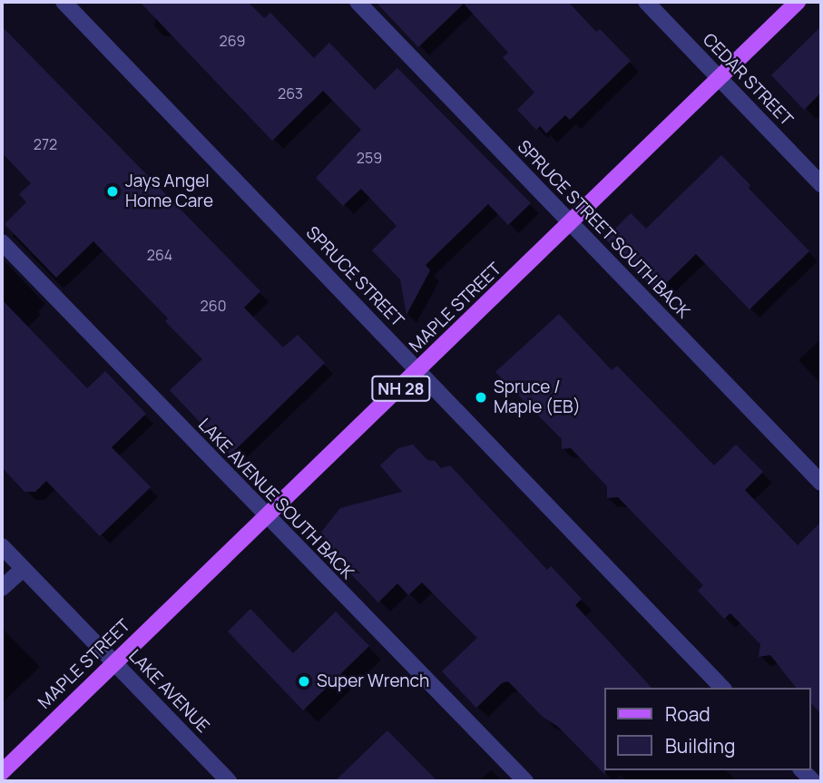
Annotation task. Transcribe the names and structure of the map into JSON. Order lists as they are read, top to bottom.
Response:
{
  "streets": {
    "main road": ["MAPLE STREET", "NH 28"],
    "street": [
      "CEDAR STREET",
      "SPRUCE STREET SOUTH BACK",
      "SPRUCE STREET",
      "LAKE AVENUE SOUTH BACK",
      "LAKE AVENUE"
    ]
  },
  "crossings": [
    ["CEDAR STREET", "MAPLE STREET"],
    ["SPRUCE STREET SOUTH BACK", "MAPLE STREET"],
    ["SPRUCE STREET", "MAPLE STREET"],
    ["MAPLE STREET", "LAKE AVENUE SOUTH BACK"],
    ["MAPLE STREET", "LAKE AVENUE"]
  ],
  "places": ["Jays Angel Home Care", "Spruce / Maple (EB)", "Super Wrench"],
  "house_numbers": [
    "269",
    "263",
    "272",
    "259",
    "264",
    "260"
  ],
  "legend": ["Road", "Building"]
}
